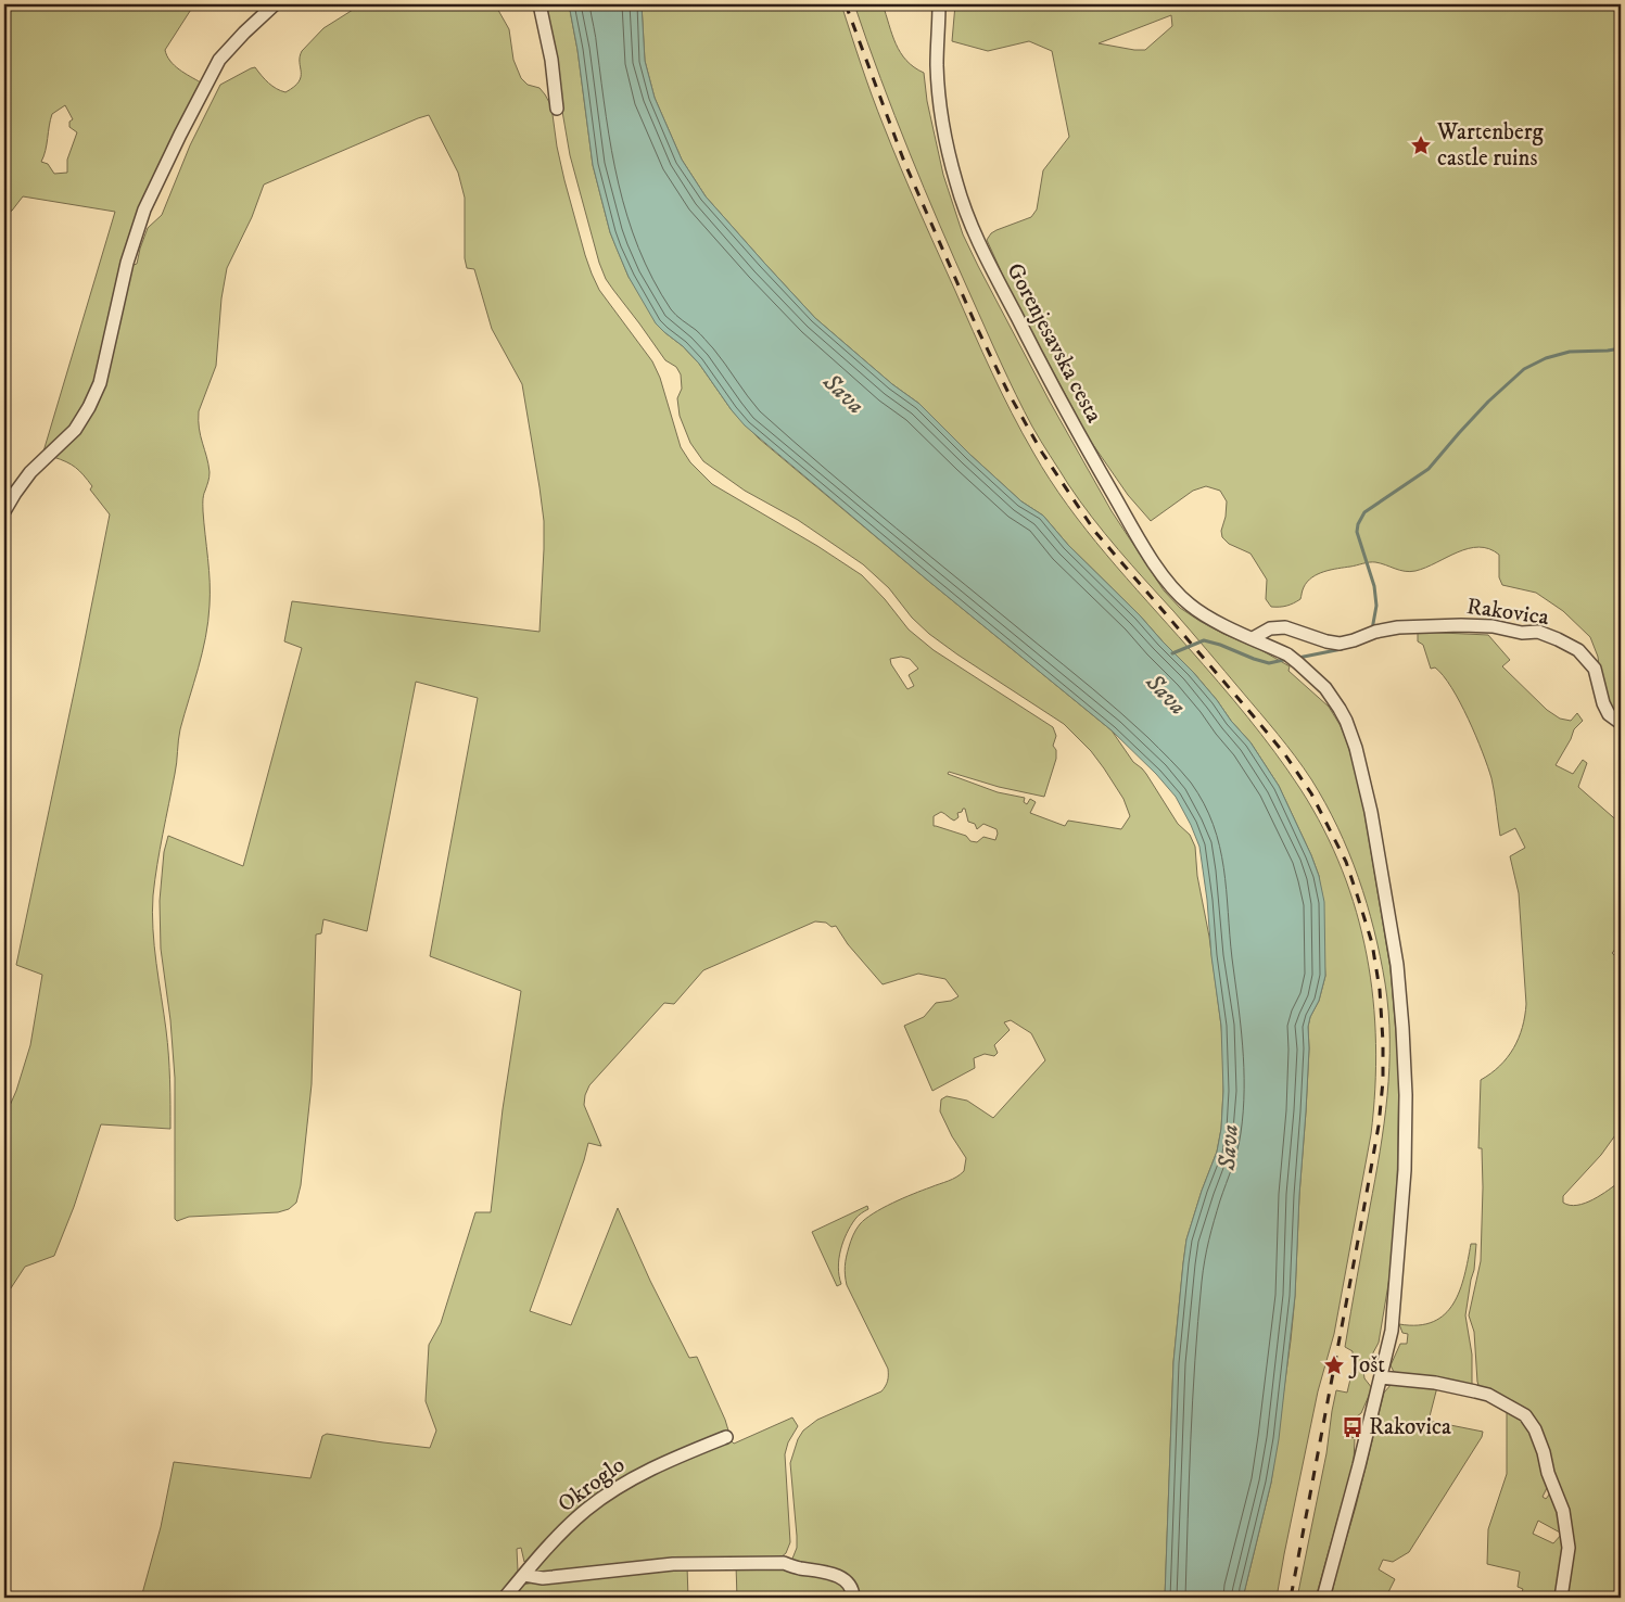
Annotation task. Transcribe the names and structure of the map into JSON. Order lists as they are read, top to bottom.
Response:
{
  "streets": {
    "street": ["Gorenjesavska cesta", "Rakovica", "Okroglo"]
  },
  "crossings": [
    ["Gorenjesavska cesta", "Rakovica"]
  ],
  "water": ["Sava"],
  "places": {
    "place": ["Wartenberg castle ruins", "Jošt"],
    "bus stop": ["Rakovica"]
  }
}
